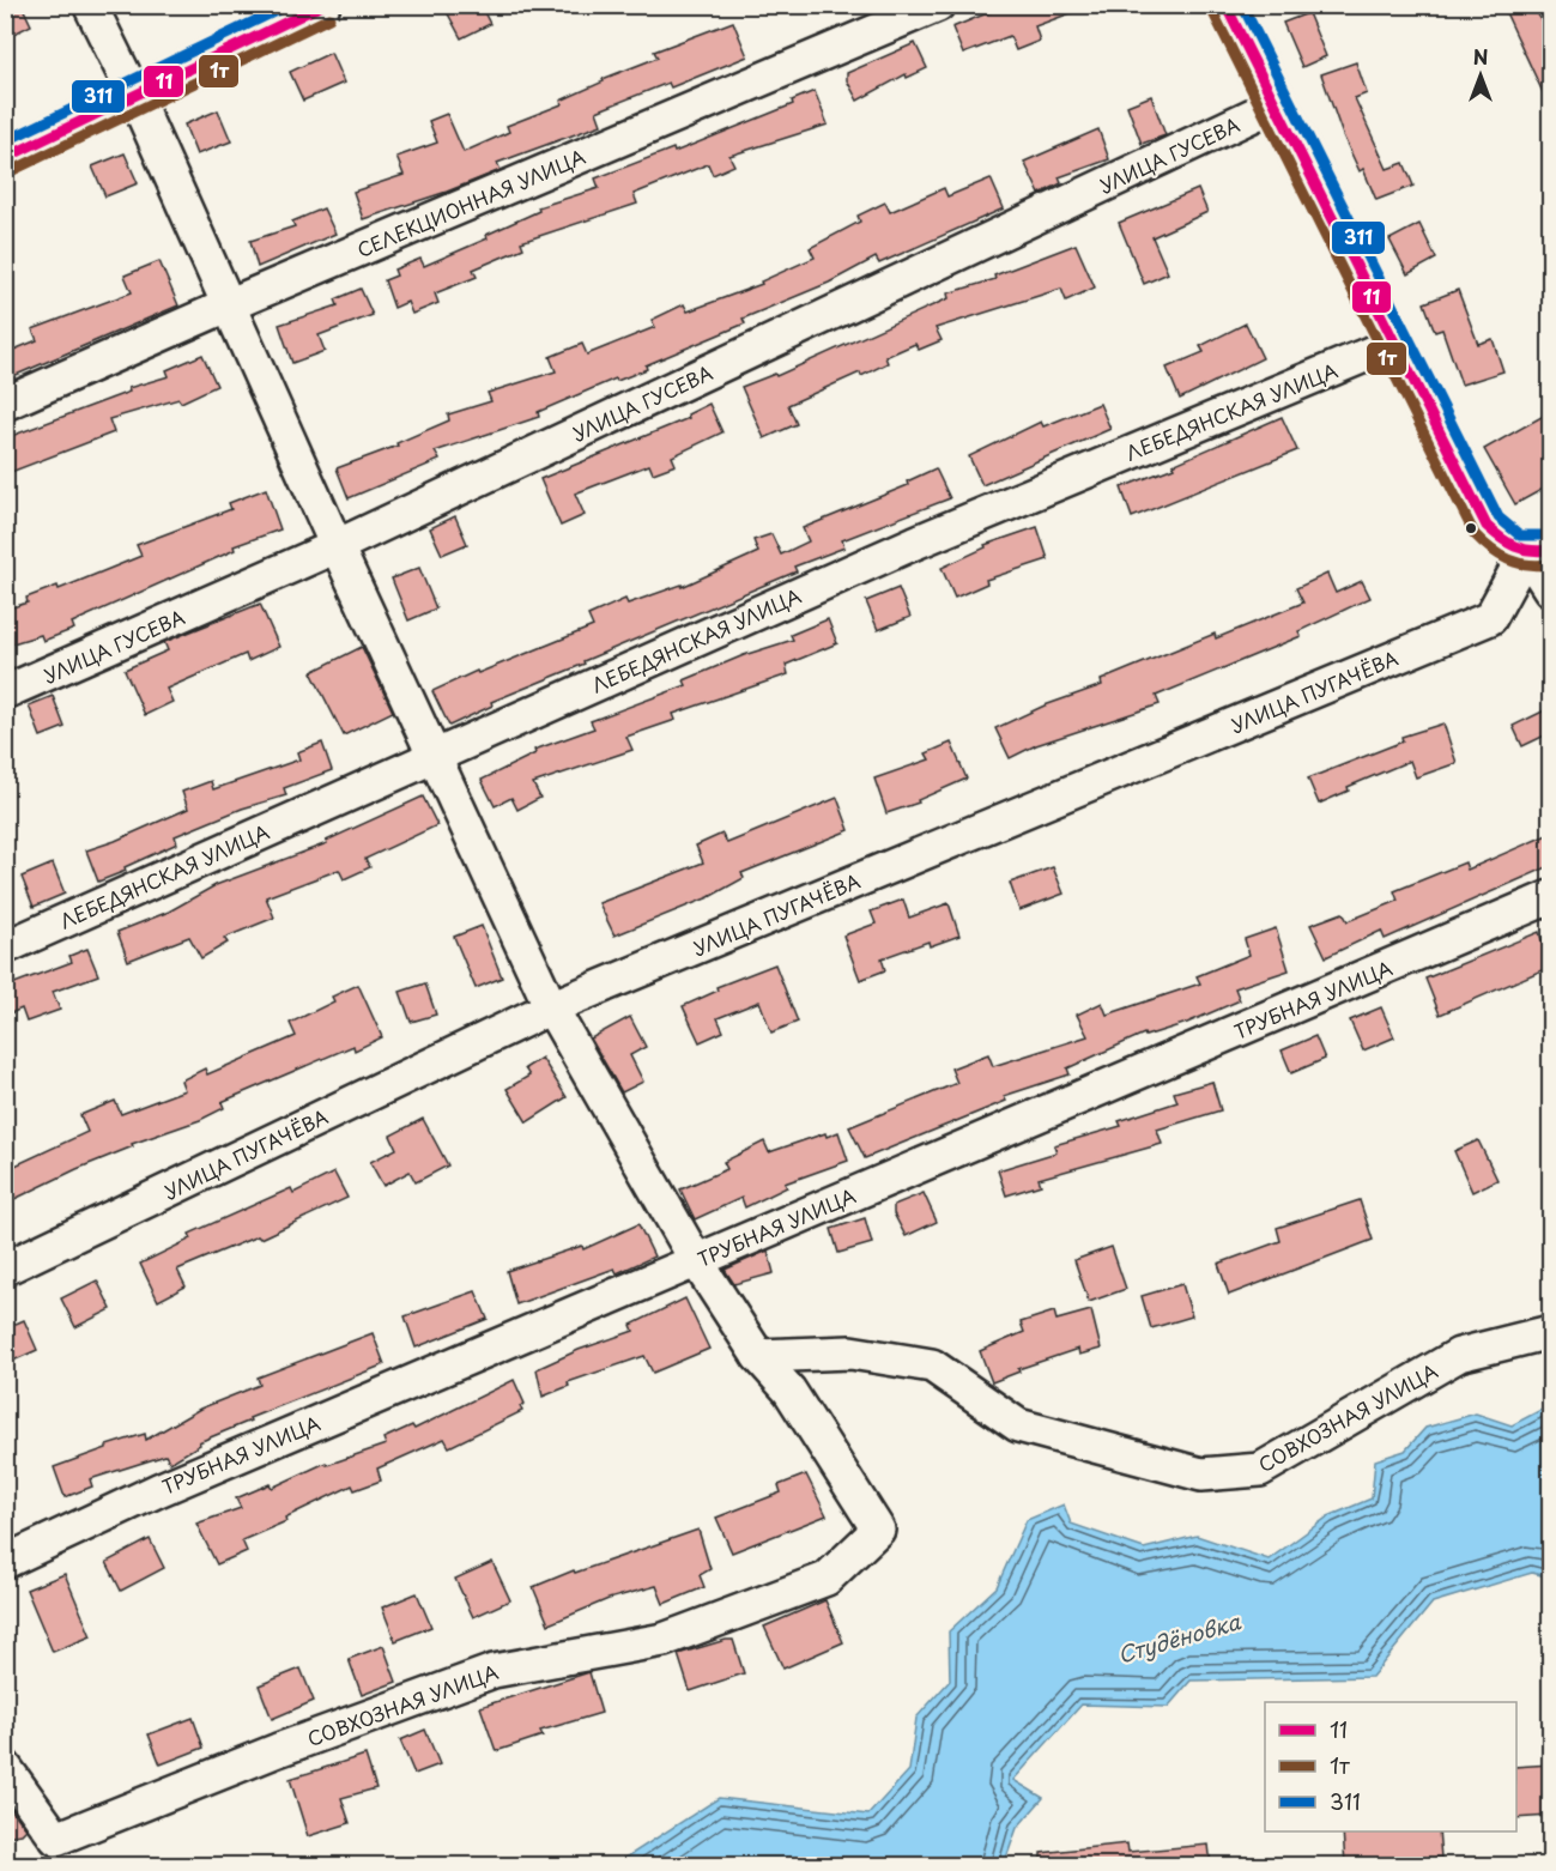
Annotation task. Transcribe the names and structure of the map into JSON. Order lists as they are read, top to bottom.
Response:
{
  "streets": {
    "street": [
      "УЛИЦА ГУСЕВА",
      "СЕЛЕКЦИОННАЯ УЛИЦА",
      "ЛЕБЕДЯНСКАЯ УЛИЦА",
      "УЛИЦА ПУГАЧЁВА",
      "ТРУБНАЯ УЛИЦА",
      "СОВХОЗНАЯ УЛИЦА"
    ]
  },
  "water": ["Студёновка"],
  "lines": ["transit line 11", "transit line 311", "transit line 1т"],
  "legend": ["11", "1т", "311"],
  "north": "top"
}
